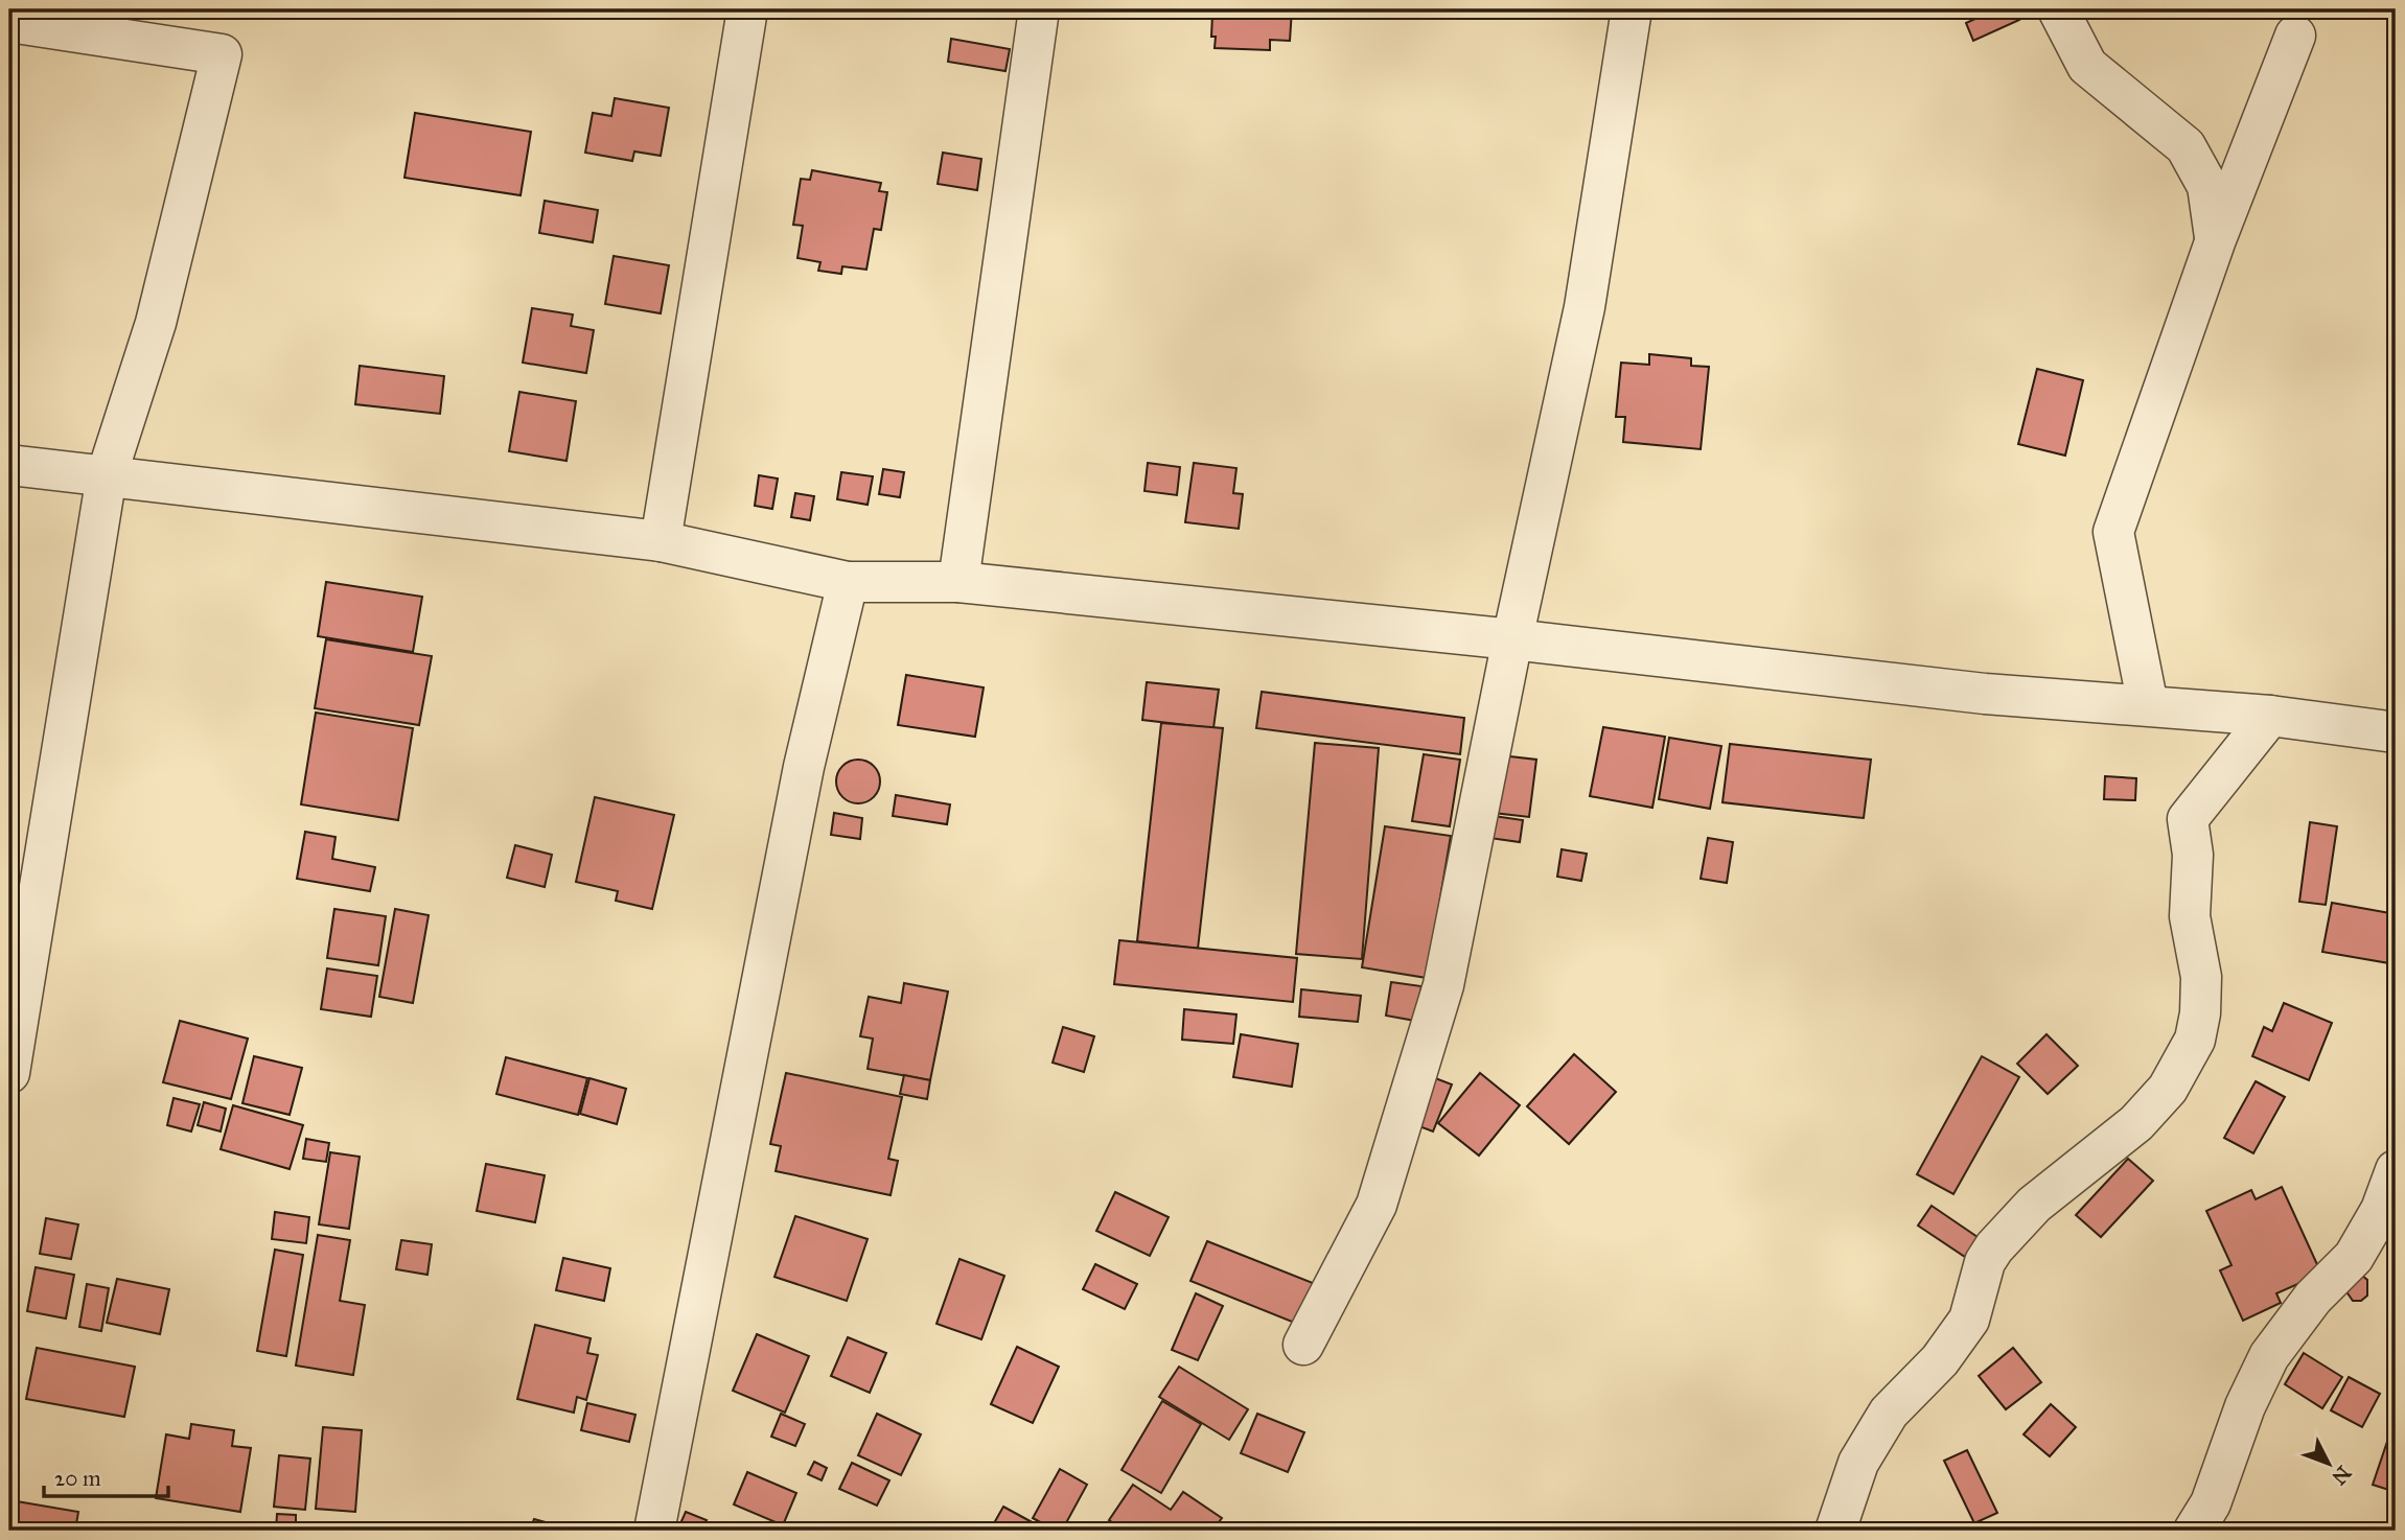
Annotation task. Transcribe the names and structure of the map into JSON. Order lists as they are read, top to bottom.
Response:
{
  "scale_bar": "20 m",
  "north": "bottom right"
}
